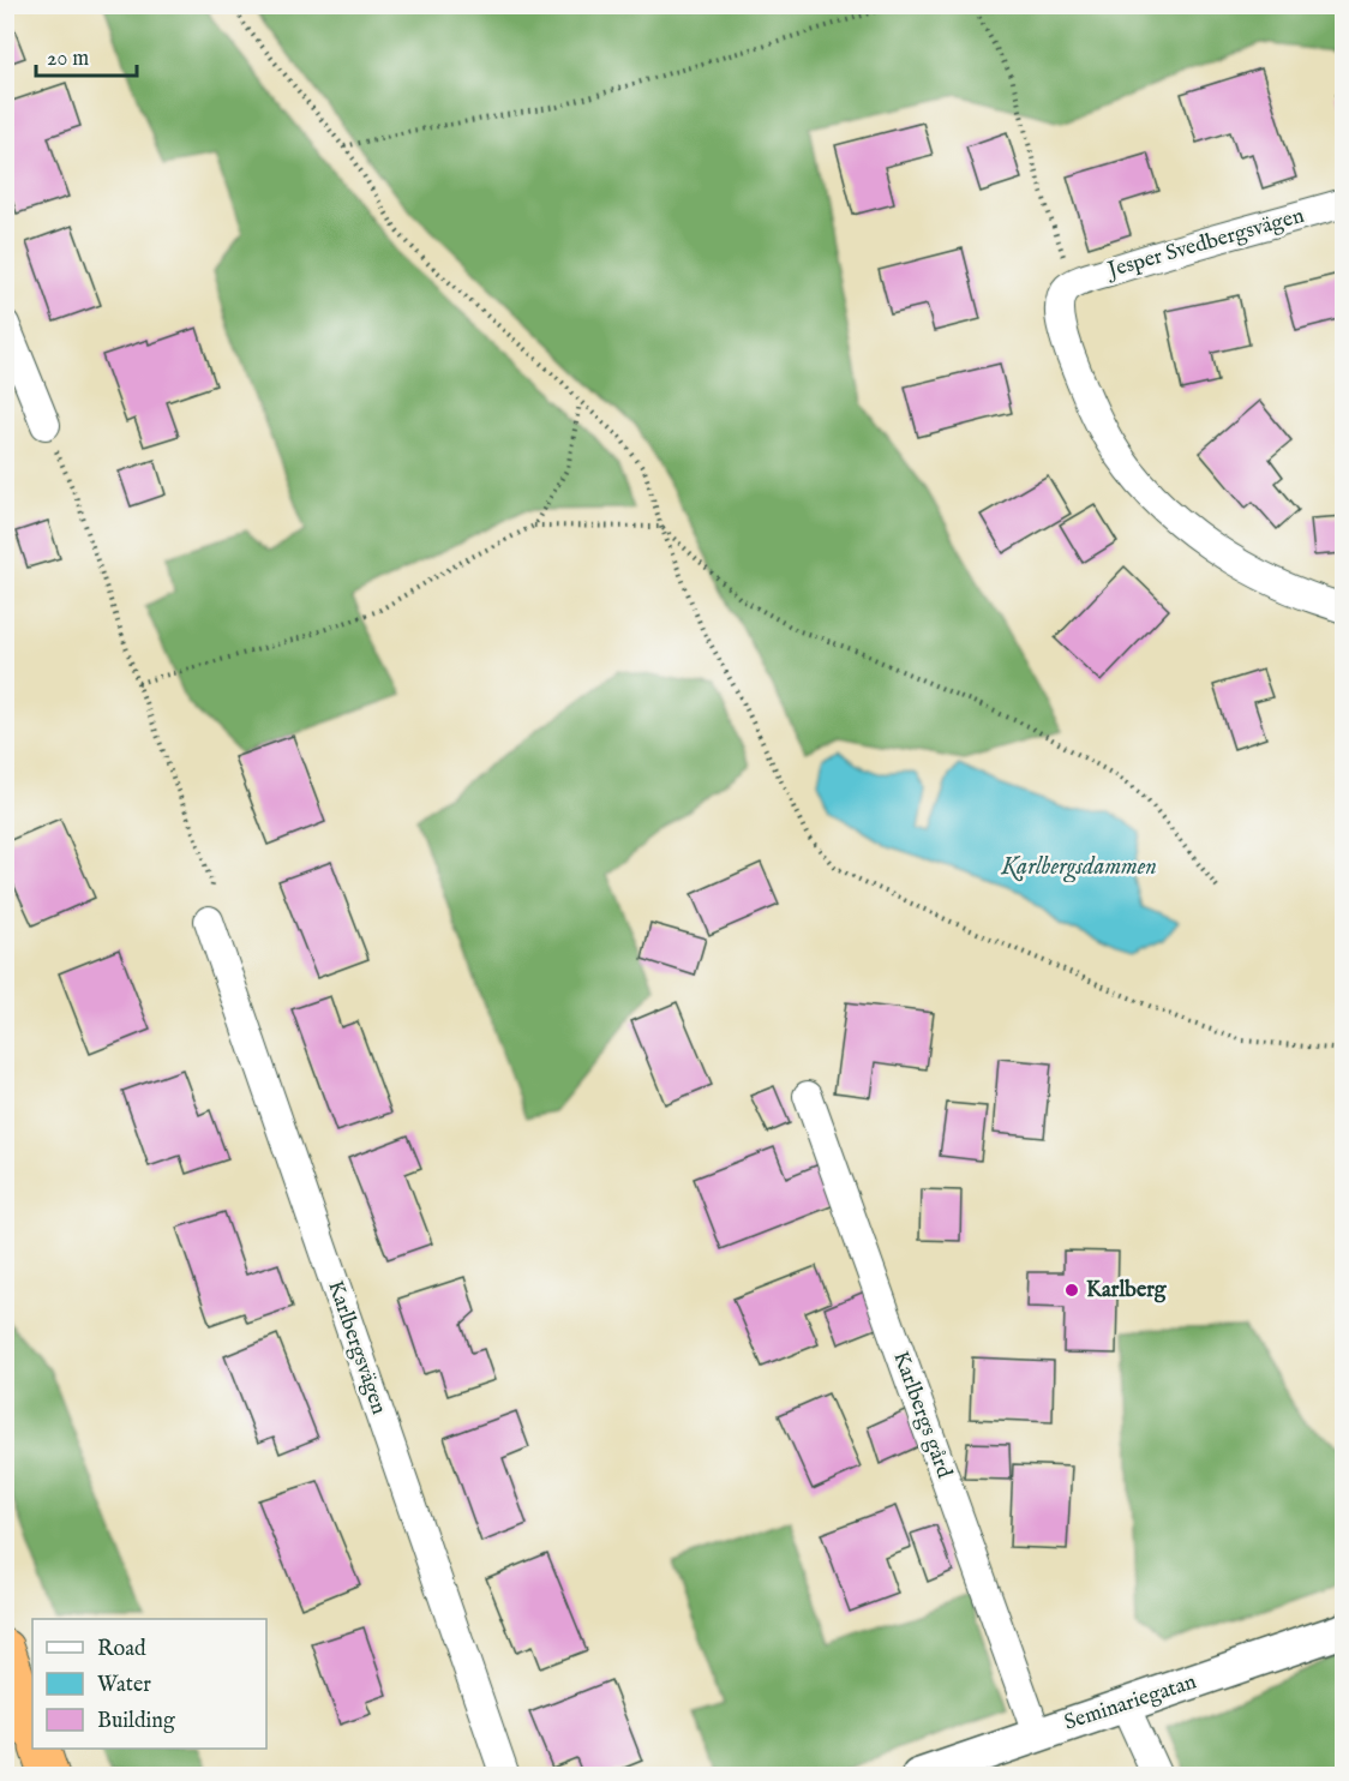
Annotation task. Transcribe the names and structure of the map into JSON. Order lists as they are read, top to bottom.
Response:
{
  "streets": {
    "street": [
      "Jesper Svedbergsvägen",
      "Karlbergsvägen",
      "Karlbergs gård",
      "Seminariegatan"
    ]
  },
  "crossings": [
    ["Karlbergs gård", "Seminariegatan"]
  ],
  "water": ["Karlbergsdammen"],
  "places": ["Karlberg"],
  "legend": ["Road", "Water", "Building"],
  "scale_bar": "20 m"
}
